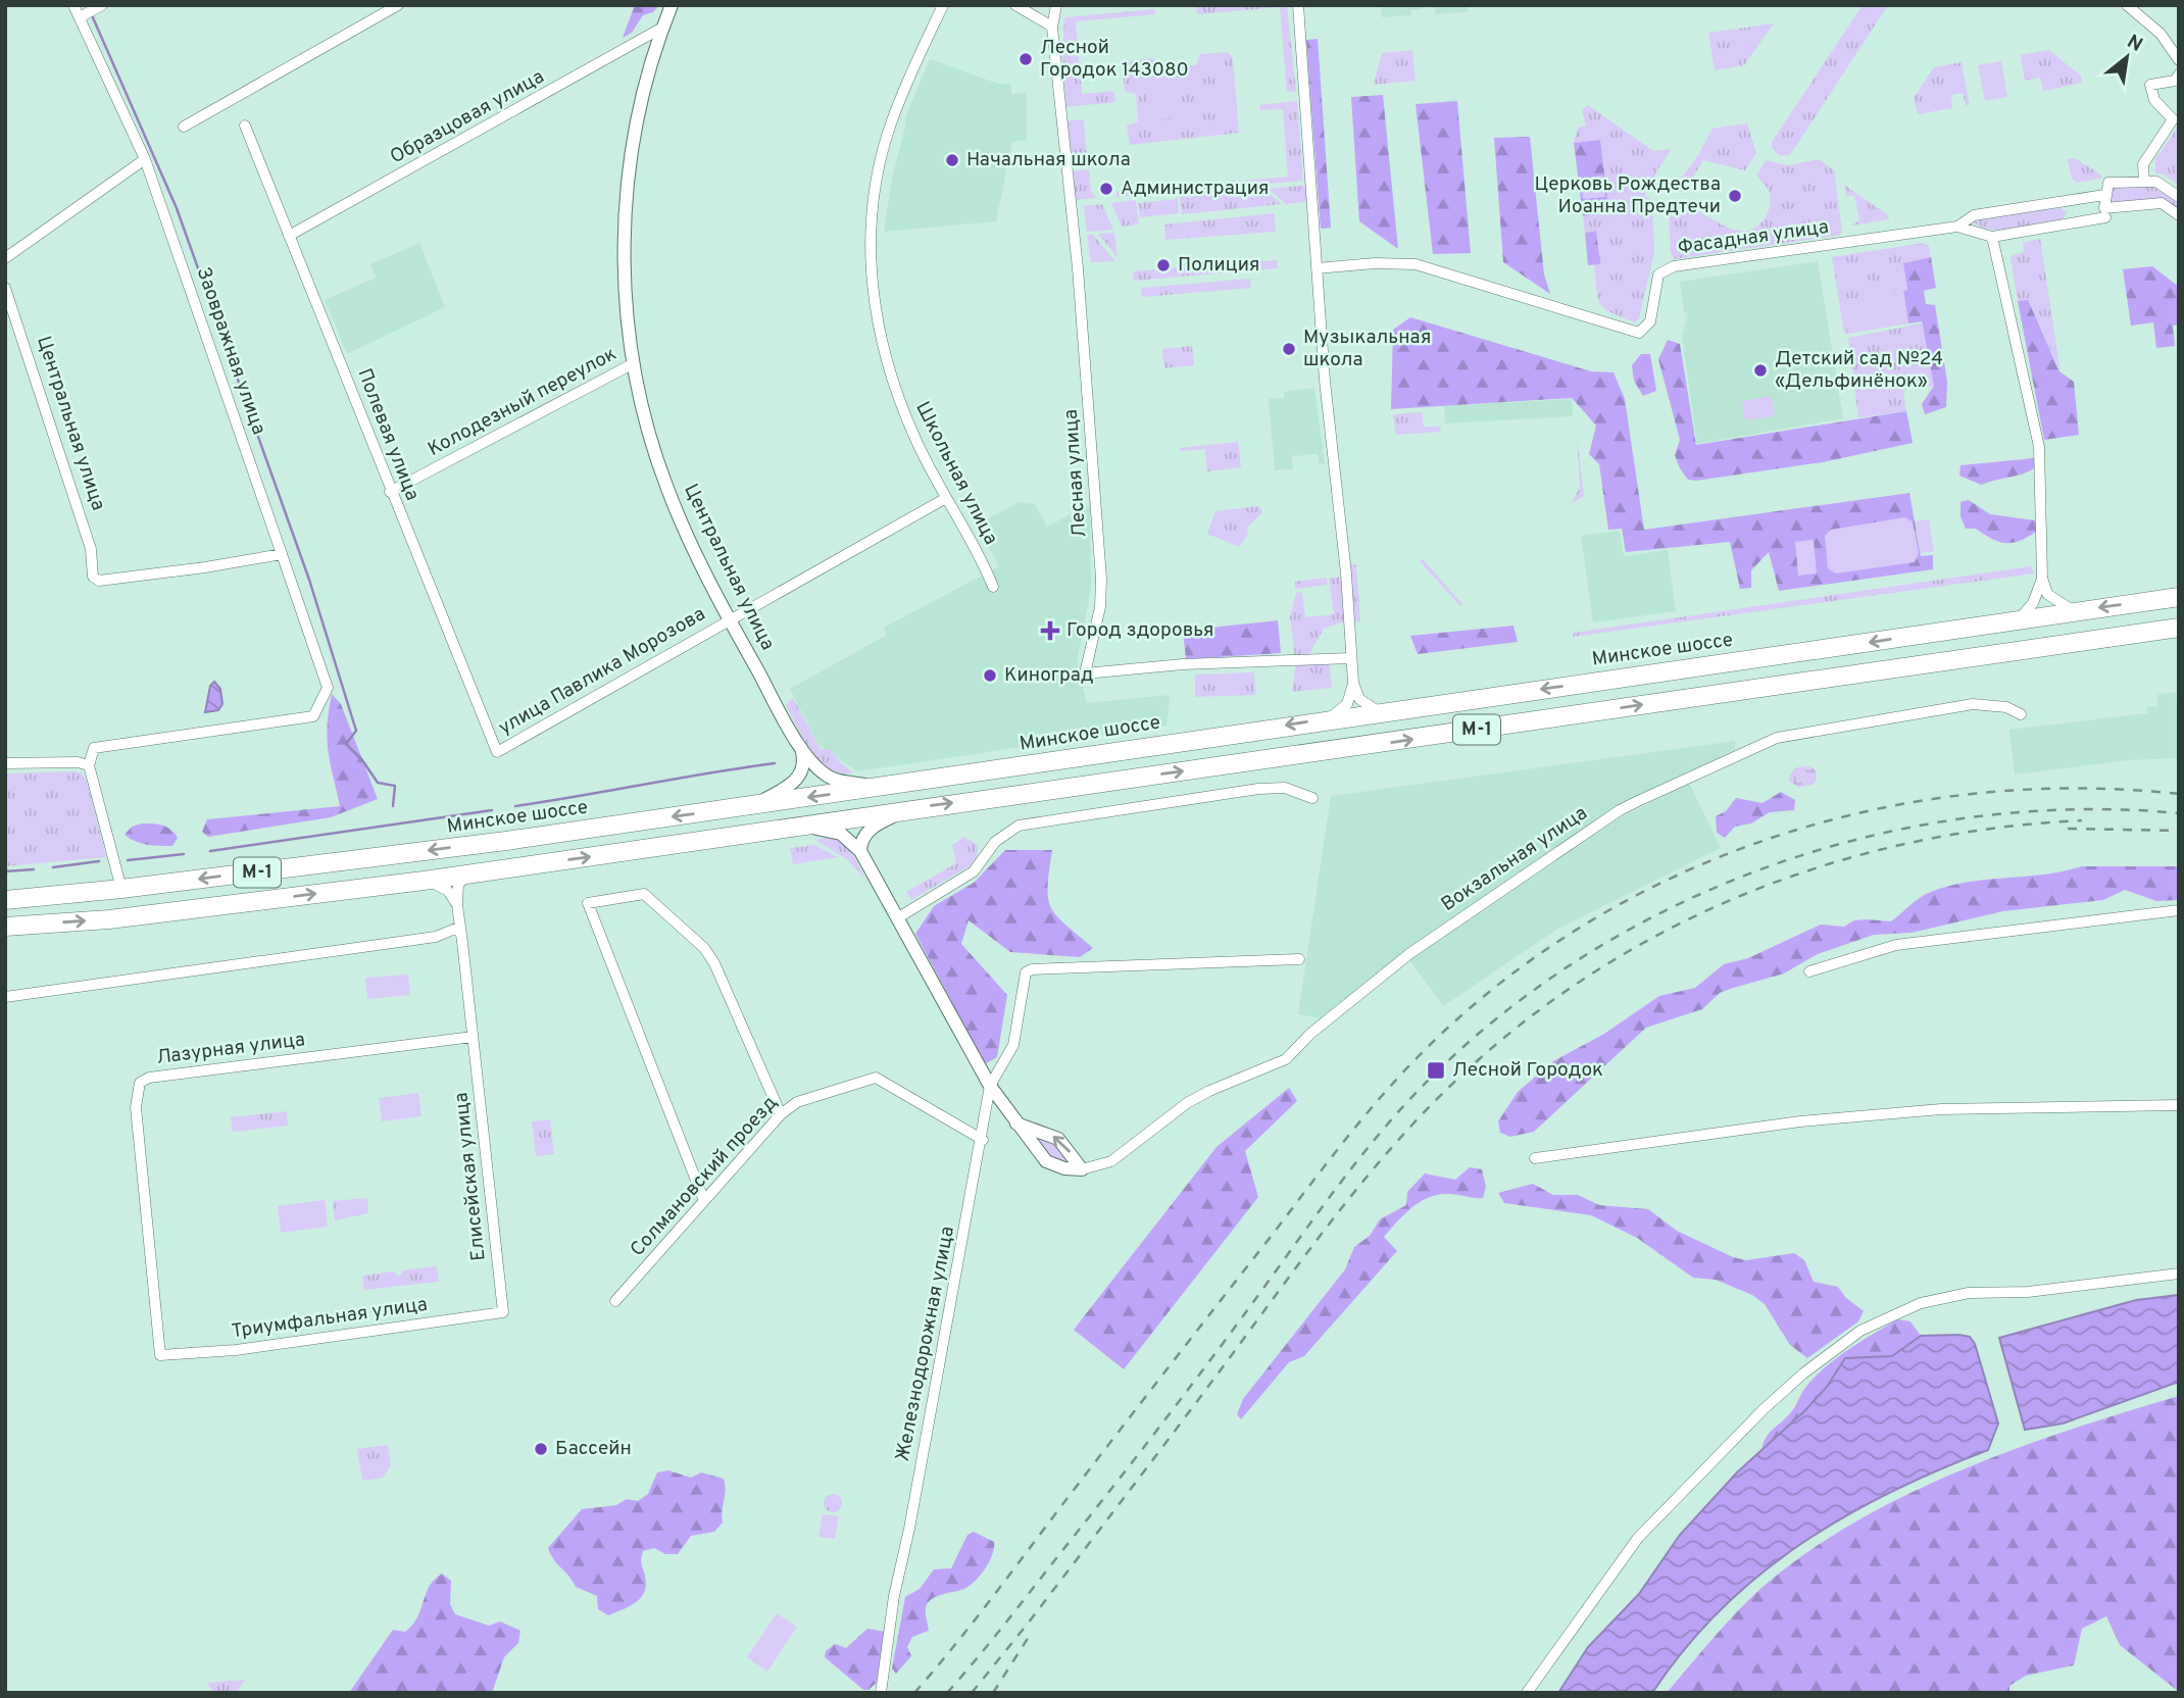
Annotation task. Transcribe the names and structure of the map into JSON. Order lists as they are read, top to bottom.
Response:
{
  "streets": {
    "highway": ["Минское шоссе", "М-1"],
    "street": [
      "Образцовая улица",
      "Фасадная улица",
      "Заовражная улица",
      "Колодезный переулок",
      "Центральная улица",
      "Полевая улица",
      "Школьная улица",
      "Лесная улица",
      "улица Павлика Морозова",
      "Вокзальная улица",
      "Лазурная улица",
      "Елисейская улица",
      "Солмановский проезд",
      "Триумфальная улица",
      "Железнодорожная улица"
    ]
  },
  "crossings": [
    ["Образцовая улица", "Центральная улица"],
    ["Образцовая улица", "Полевая улица"],
    ["Заовражная улица", "Центральная улица"],
    ["Колодезный переулок", "Центральная улица"],
    ["Колодезный переулок", "Полевая улица"],
    ["Центральная улица", "Минское шоссе"],
    ["Центральная улица", "улица Павлика Морозова"],
    ["Полевая улица", "улица Павлика Морозова"],
    ["Школьная улица", "улица Павлика Морозова"],
    ["Лазурная улица", "Елисейская улица"],
    ["Лазурная улица", "Триумфальная улица"],
    ["Елисейская улица", "Триумфальная улица"],
    ["Солмановский проезд", "Железнодорожная улица"]
  ],
  "places": {
    "other": [
      "Лесной Городок 143080",
      "Начальная школа",
      "Администрация",
      "Церковь Рождества Иоанна Предтечи",
      "Полиция",
      "Музыкальная школа",
      "Детский сад №24 «Дельфинёнок»",
      "Киноград",
      "Бассейн"
    ],
    "health": ["Город здоровья"],
    "transit": ["Лесной Городок"]
  },
  "north": "top right"
}
